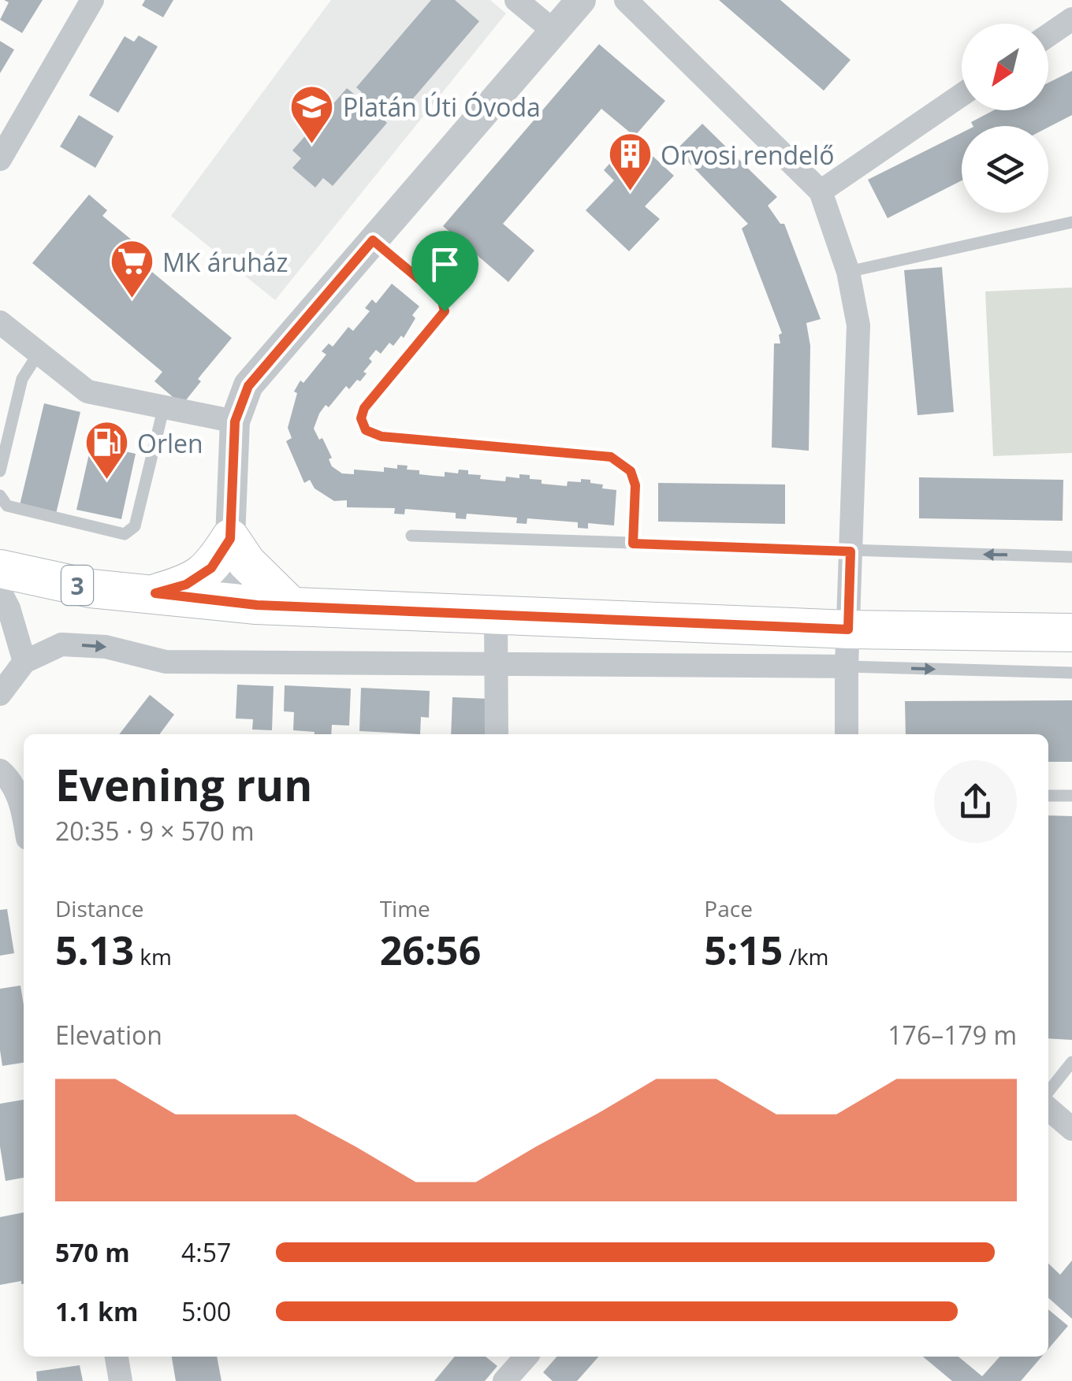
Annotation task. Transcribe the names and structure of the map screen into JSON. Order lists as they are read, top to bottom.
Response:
{
  "streets": {
    "main road": ["3"]
  },
  "places": {
    "school or university": ["Platán Úti Óvoda"],
    "building": ["Orvosi rendelő"],
    "supermarket": ["MK áruház"],
    "fuel station": ["Orlen"]
  },
  "north": "bottom left",
  "page": {
    "heading": ["Evening run", "20:35 · 9 × 570 m"],
    "stats": [
      ["Distance", "5.13 km"],
      ["Time", "26:56"],
      ["Pace", "5:15 /km"]
    ],
    "chart": ["Elevation", "176–179 m"],
    "list": [
      {
        "name": "570 m",
        "note": "4:57"
      },
      {
        "name": "1.1 km",
        "note": "5:00"
      }
    ]
  }
}
